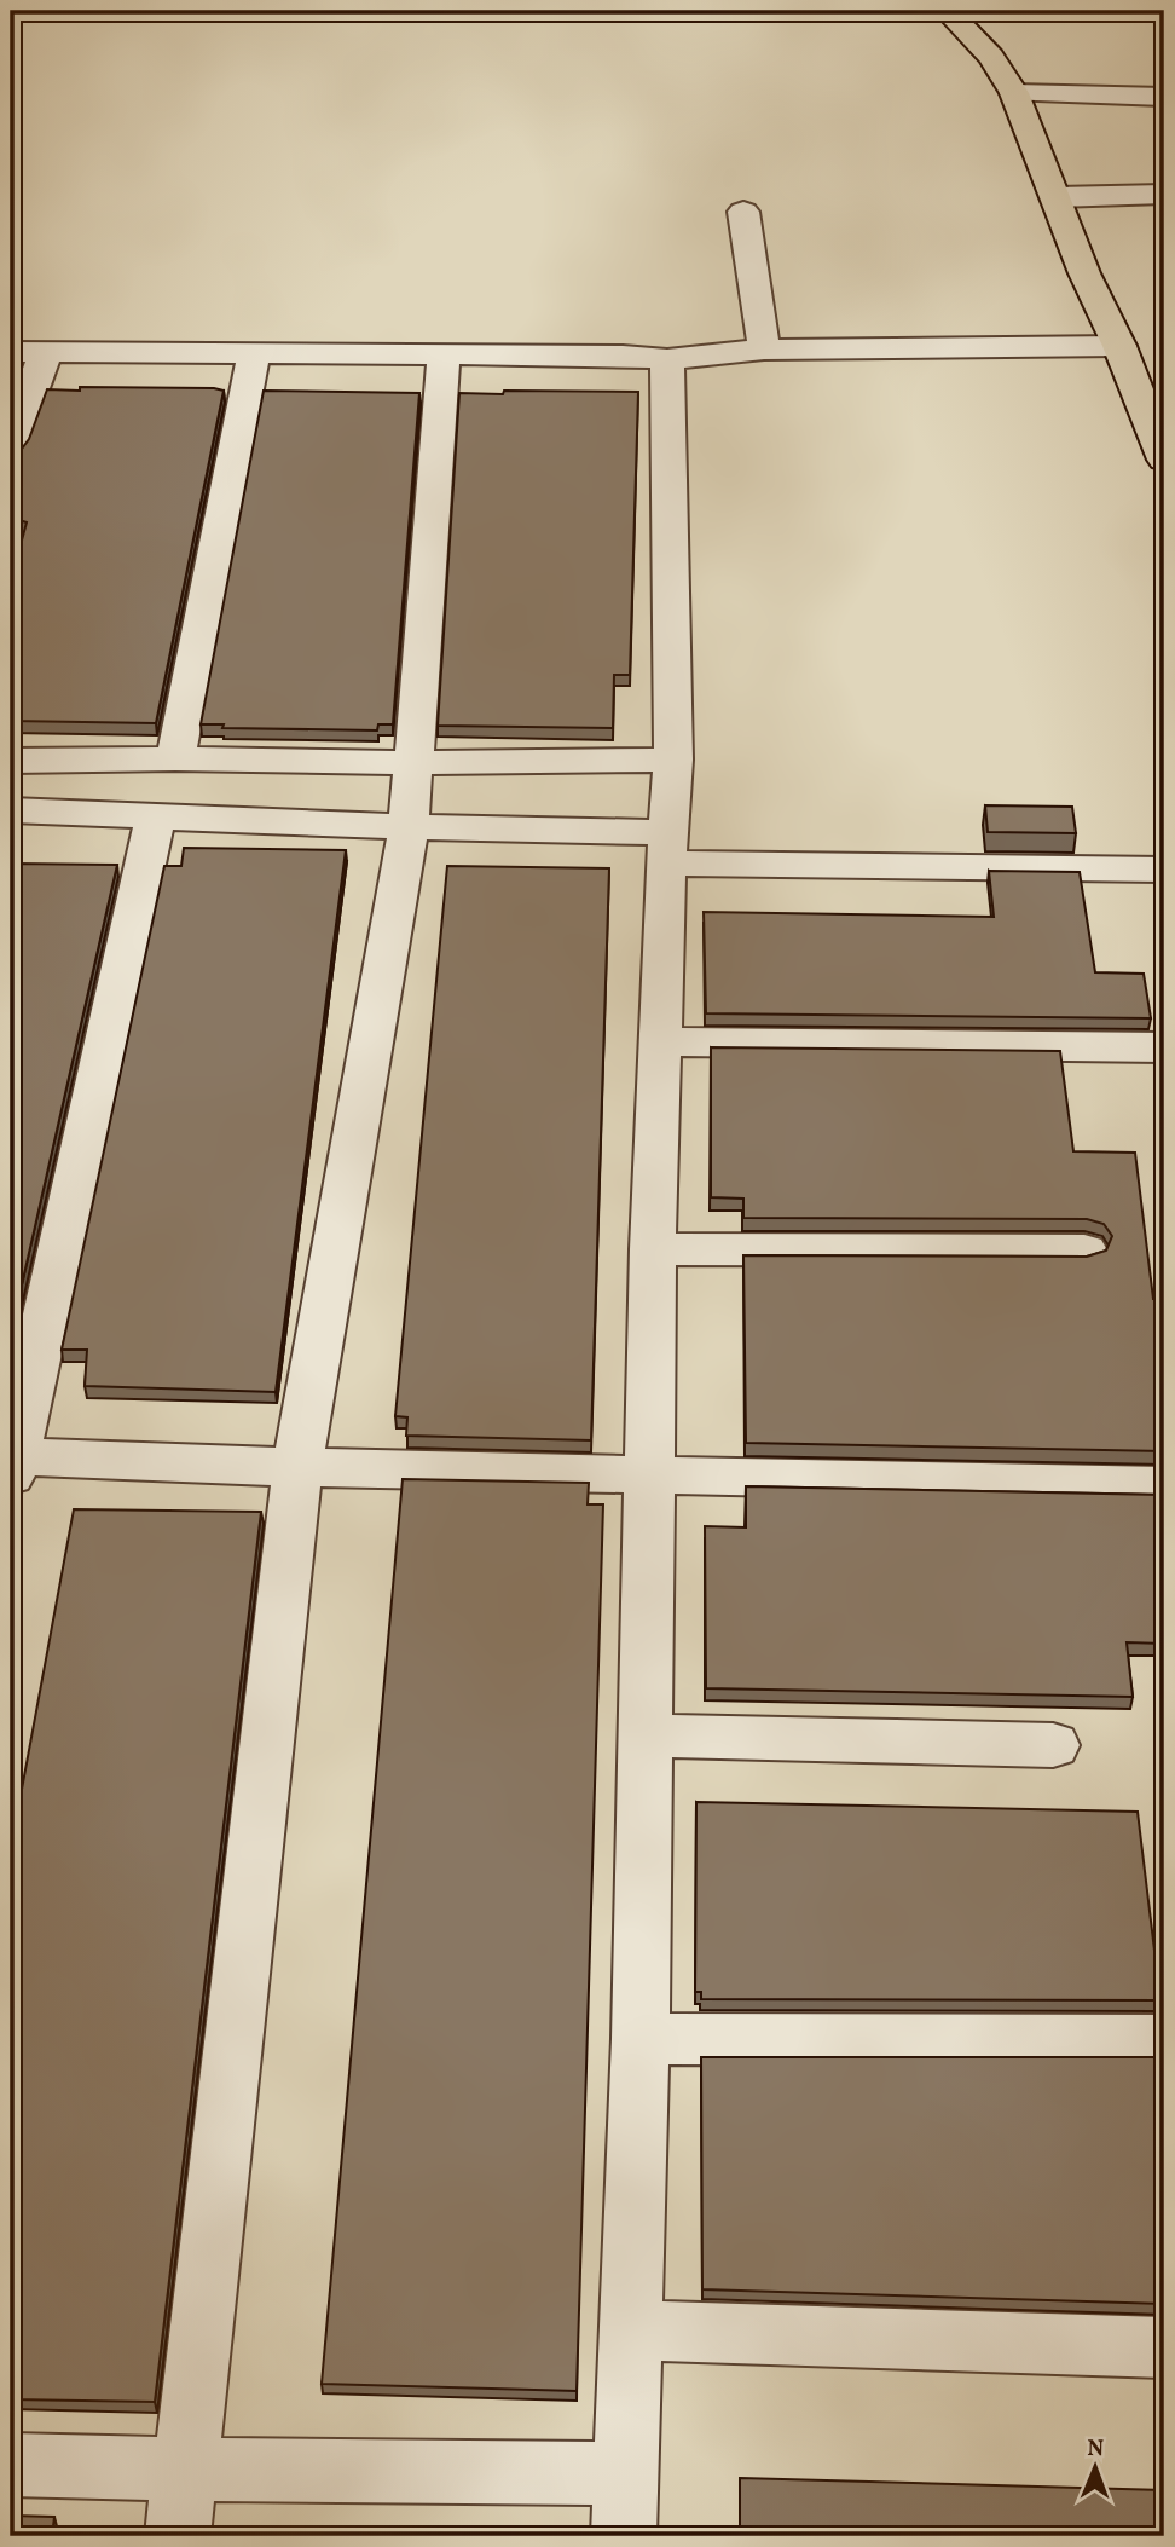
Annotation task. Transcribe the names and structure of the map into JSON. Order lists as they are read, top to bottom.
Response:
{
  "north": "top"
}
